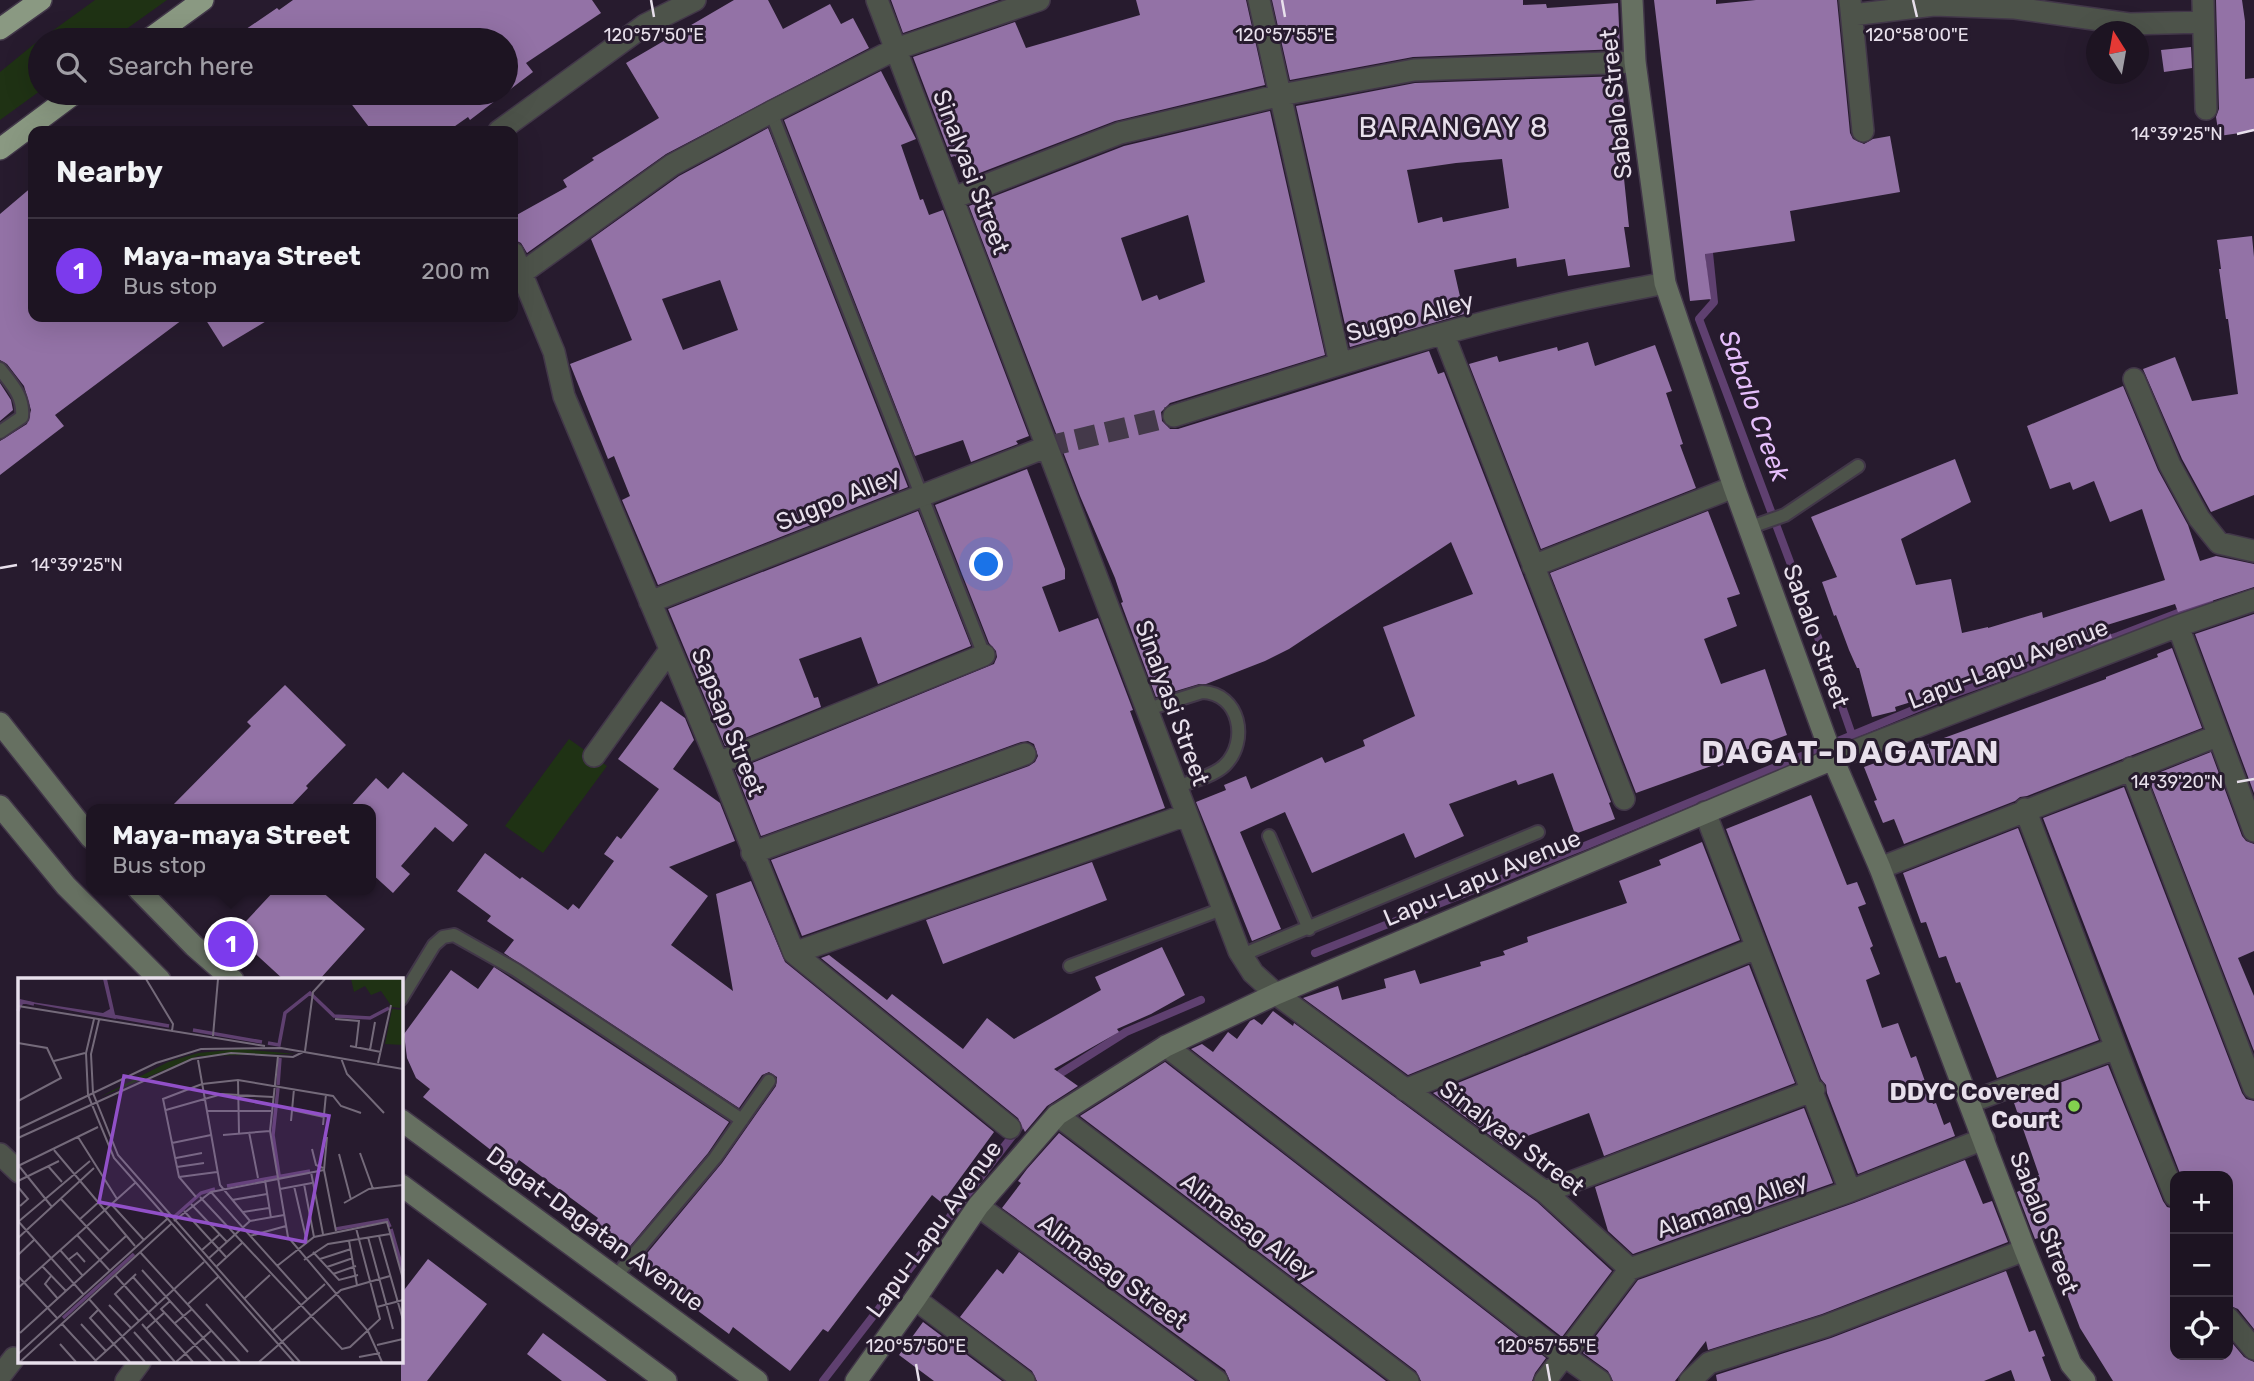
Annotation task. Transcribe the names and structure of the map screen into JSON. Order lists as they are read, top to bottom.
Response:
{
  "streets": {
    "street": [
      "Sabalo Street",
      "Sinalyasi Street",
      "Sugpo Alley",
      "Lapu-Lapu Avenue",
      "Sapsap Street",
      "Alamang Alley",
      "Alimasag Alley",
      "Dagat-Dagatan Avenue",
      "Alimasag Street"
    ]
  },
  "crossings": [
    ["Sabalo Street", "Sugpo Alley"],
    ["Sabalo Street", "Lapu-Lapu Avenue"],
    ["Sabalo Street", "Alamang Alley"],
    ["Sinalyasi Street", "Sugpo Alley"],
    ["Sinalyasi Street", "Lapu-Lapu Avenue"],
    ["Sinalyasi Street", "Alamang Alley"],
    ["Sugpo Alley", "Sapsap Street"],
    ["Lapu-Lapu Avenue", "Alimasag Alley"],
    ["Lapu-Lapu Avenue", "Alimasag Street"]
  ],
  "districts": ["BARANGAY 8", "DAGAT-DAGATAN"],
  "water": ["Sabalo Creek"],
  "places": ["DDYC Covered Court"],
  "north": "top",
  "page": {
    "search": "Search here",
    "heading": "Nearby",
    "list": [
      {
        "mark": "1",
        "name": "Maya-maya Street",
        "note": "Bus stop",
        "value": "200 m"
      }
    ],
    "popup": ["Maya-maya Street", "Bus stop"],
    "pins": "1",
    "map_buttons": ["+", "−"]
  },
  "coordinates": [
    "120°58'00\"E",
    "120°57'50\"E",
    "120°57'55\"E",
    "14°39'25\"N",
    "14°39'20\"N"
  ]
}
